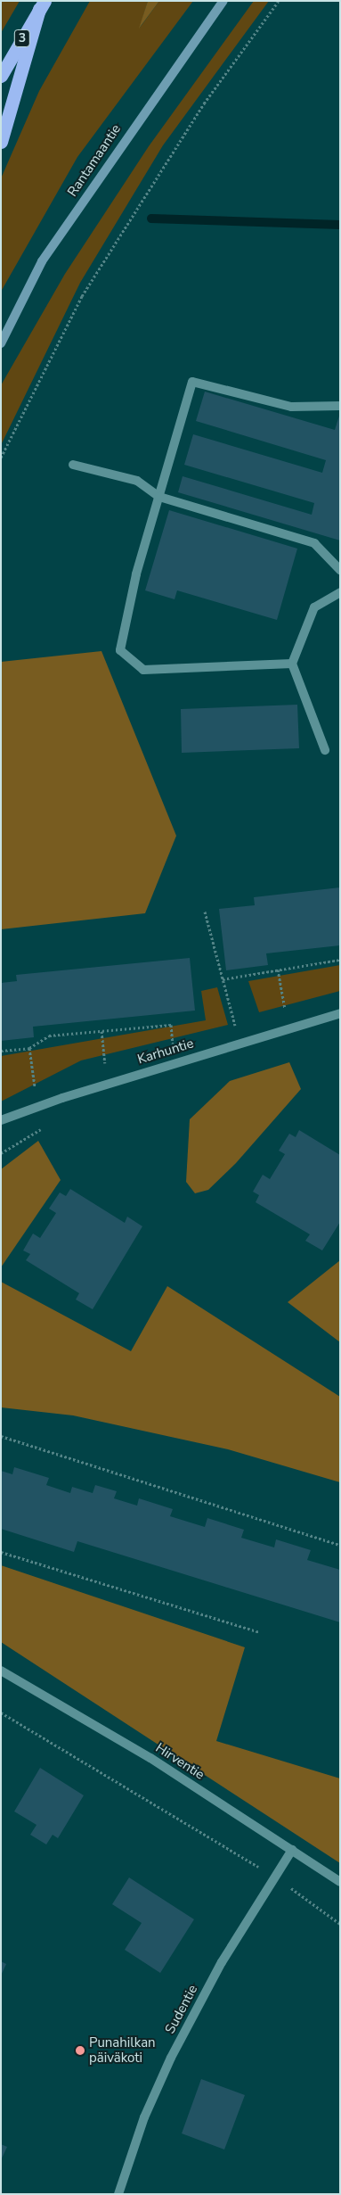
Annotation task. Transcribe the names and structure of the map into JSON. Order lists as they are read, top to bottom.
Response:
{
  "streets": {
    "highway": ["3"],
    "main road": ["Rantamaantie"],
    "street": ["Karhuntie", "Hirventie", "Sudentie"]
  },
  "crossings": [
    ["Hirventie", "Sudentie"]
  ],
  "places": ["Punahilkan päiväkoti"]
}
